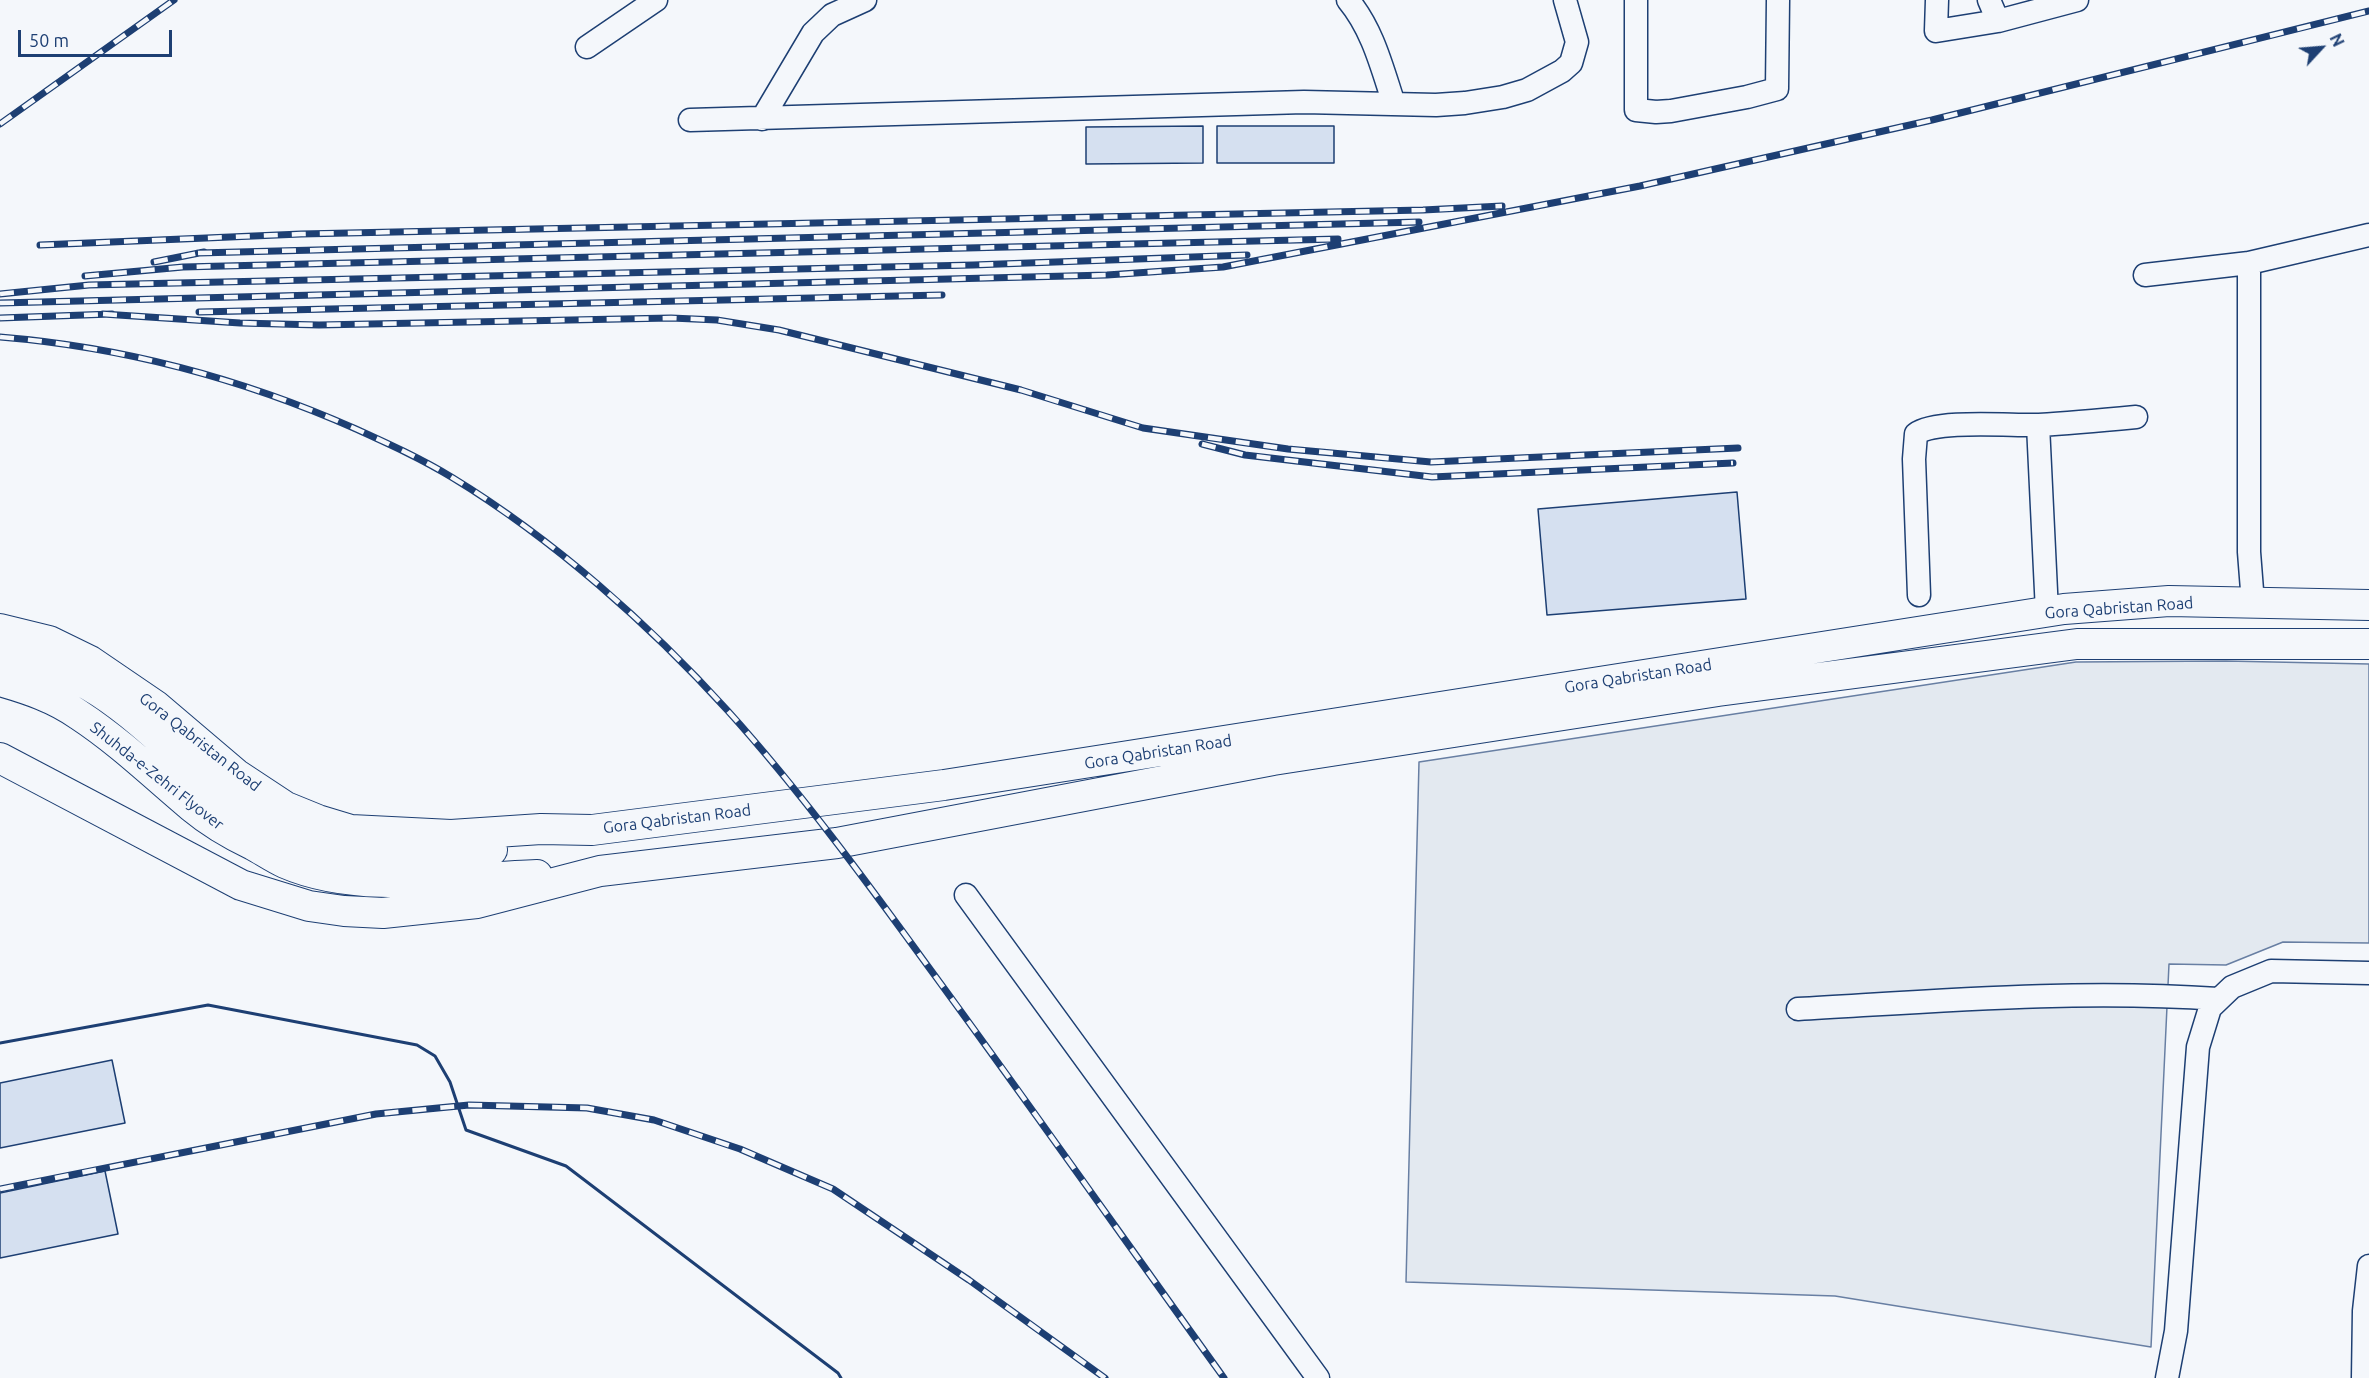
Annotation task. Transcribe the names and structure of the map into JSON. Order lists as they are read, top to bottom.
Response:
{
  "streets": {
    "main road": ["Gora Qabristan Road", "Shuhda-e-Zehri Flyover"]
  },
  "crossings": [
    ["Gora Qabristan Road", "Shuhda-e-Zehri Flyover"]
  ],
  "scale_bar": "50 m",
  "north": "top right"
}
